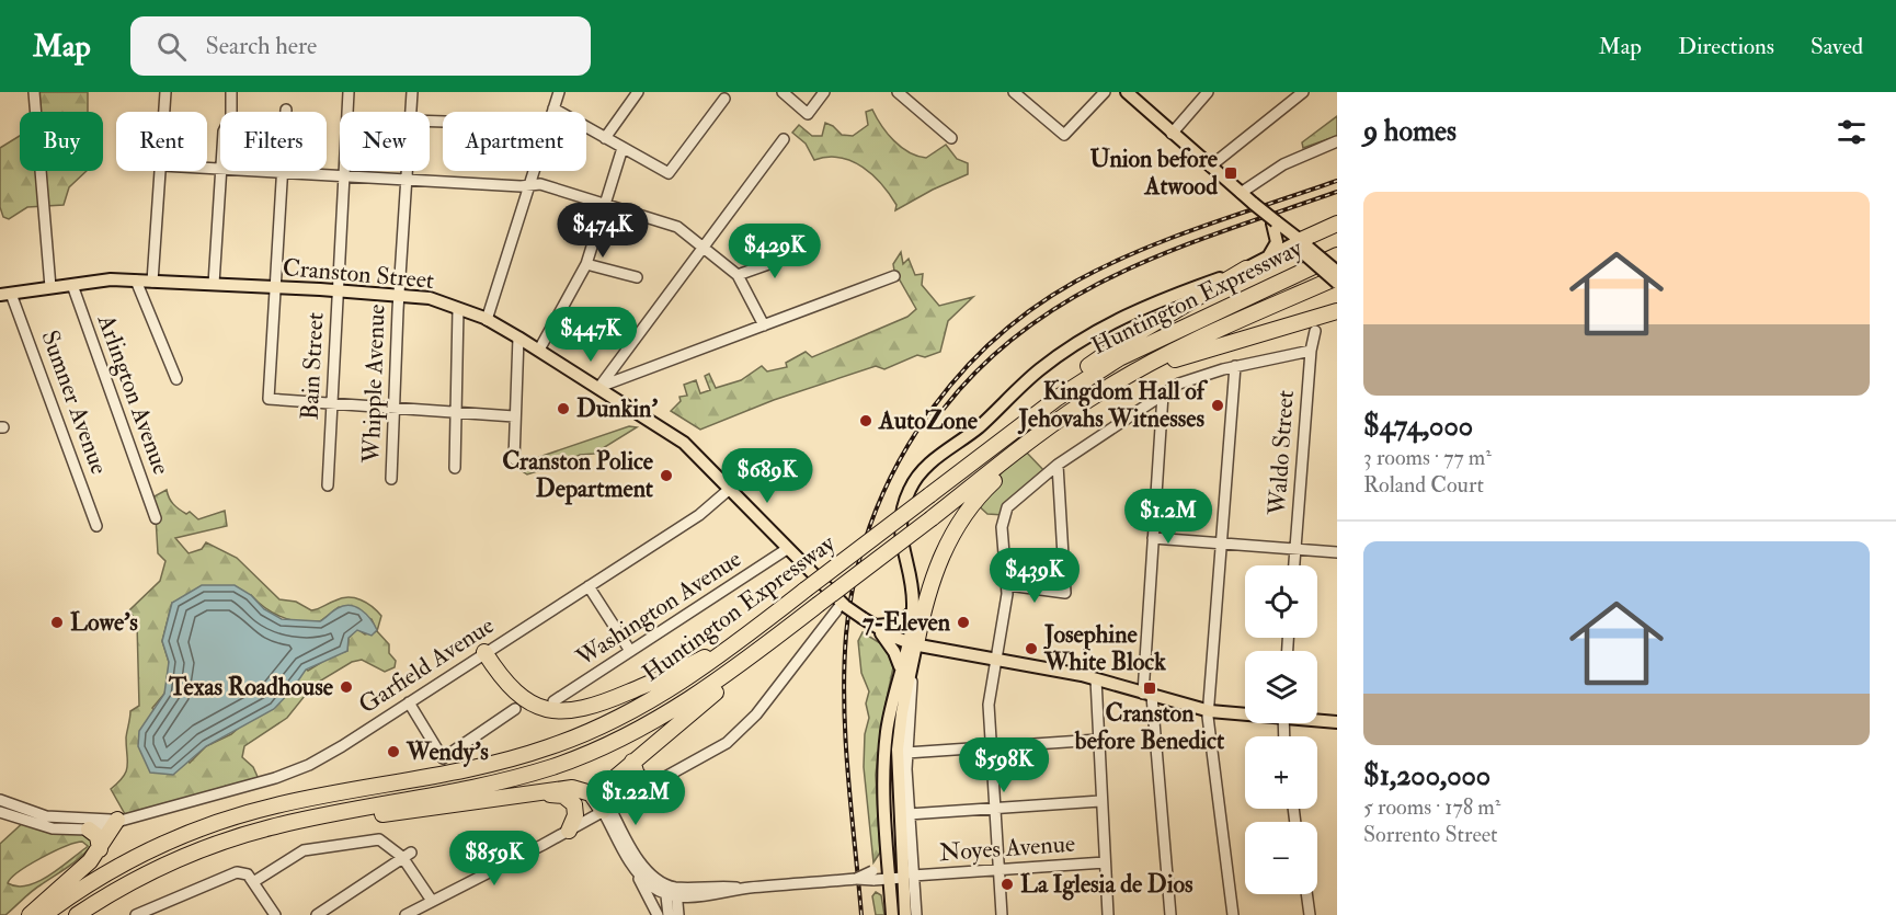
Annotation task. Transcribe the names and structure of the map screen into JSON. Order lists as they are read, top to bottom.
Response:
{
  "streets": {
    "highway": ["Huntington Expressway"],
    "main road": ["Cranston Street"],
    "street": [
      "Bain Street",
      "Whipple Avenue",
      "Arlington Avenue",
      "Sumner Avenue",
      "Waldo Street",
      "Washington Avenue",
      "Garfield Avenue",
      "Noyes Avenue"
    ]
  },
  "crossings": [
    ["Cranston Street", "Bain Street"],
    ["Cranston Street", "Whipple Avenue"],
    ["Cranston Street", "Arlington Avenue"],
    ["Cranston Street", "Sumner Avenue"],
    ["Cranston Street", "Washington Avenue"],
    ["Cranston Street", "Garfield Avenue"]
  ],
  "places": {
    "transit": ["Union before Atwood", "Cranston before Benedict"],
    "other": [
      "Kingdom Hall of Jehovahs Witnesses",
      "Dunkin'",
      "AutoZone",
      "Cranston Police Department",
      "Lowe's",
      "7-Eleven",
      "Josephine White Block",
      "Texas Roadhouse",
      "Wendy's",
      "La Iglesia de Dios"
    ]
  },
  "page": {
    "header": "Map",
    "search": "Search here",
    "nav": ["Map", "Directions", "Saved"],
    "heading": "9 homes",
    "chip": [
      "Buy",
      "Rent",
      "Filters",
      "New",
      "Apartment"
    ],
    "list": [
      {
        "name": "$474,000",
        "note": "3 rooms · 77 m² · Roland Court"
      },
      {
        "name": "$1,200,000",
        "note": "5 rooms · 178 m² · Sorrento Street"
      }
    ],
    "price": [
      "$474K",
      "$429K",
      "$447K",
      "$689K",
      "$1.2M",
      "$439K",
      "$598K",
      "$1.22M",
      "$859K"
    ],
    "map_buttons": ["+", "−"]
  }
}
